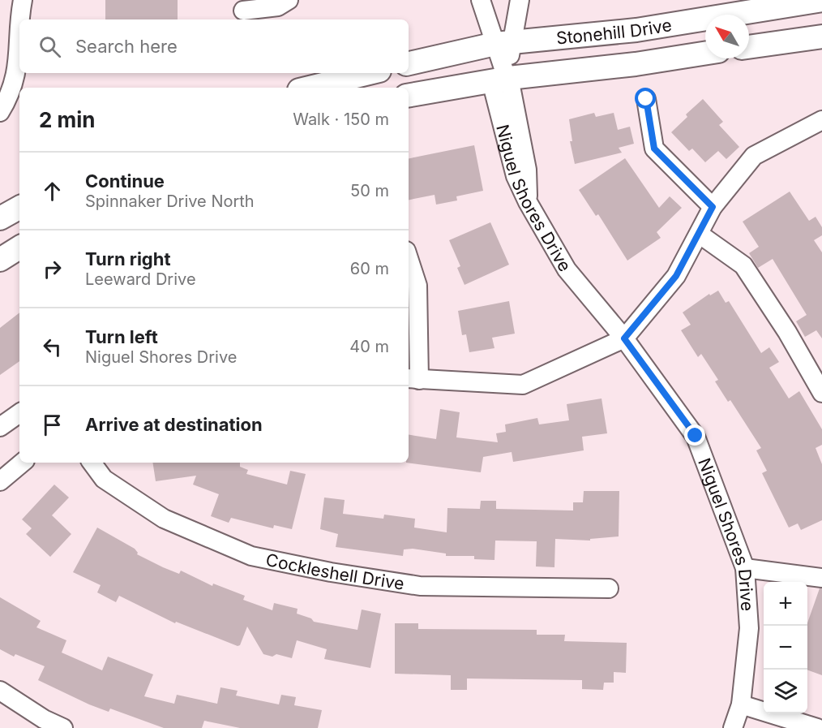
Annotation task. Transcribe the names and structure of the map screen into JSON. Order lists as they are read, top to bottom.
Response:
{
  "streets": {
    "main road": ["Stonehill Drive"],
    "street": ["Niguel Shores Drive", "Cockleshell Drive"]
  },
  "crossings": [
    ["Stonehill Drive", "Niguel Shores Drive"]
  ],
  "north": "top left",
  "page": {
    "search": "Search here",
    "heading": ["2 min", "Walk · 150 m"],
    "list": [
      ["Continue", "Spinnaker Drive North", "50 m"],
      ["Turn right", "Leeward Drive", "60 m"],
      ["Turn left", "Niguel Shores Drive", "40 m"],
      "Arrive at destination"
    ],
    "map_buttons": ["+", "−"]
  }
}
